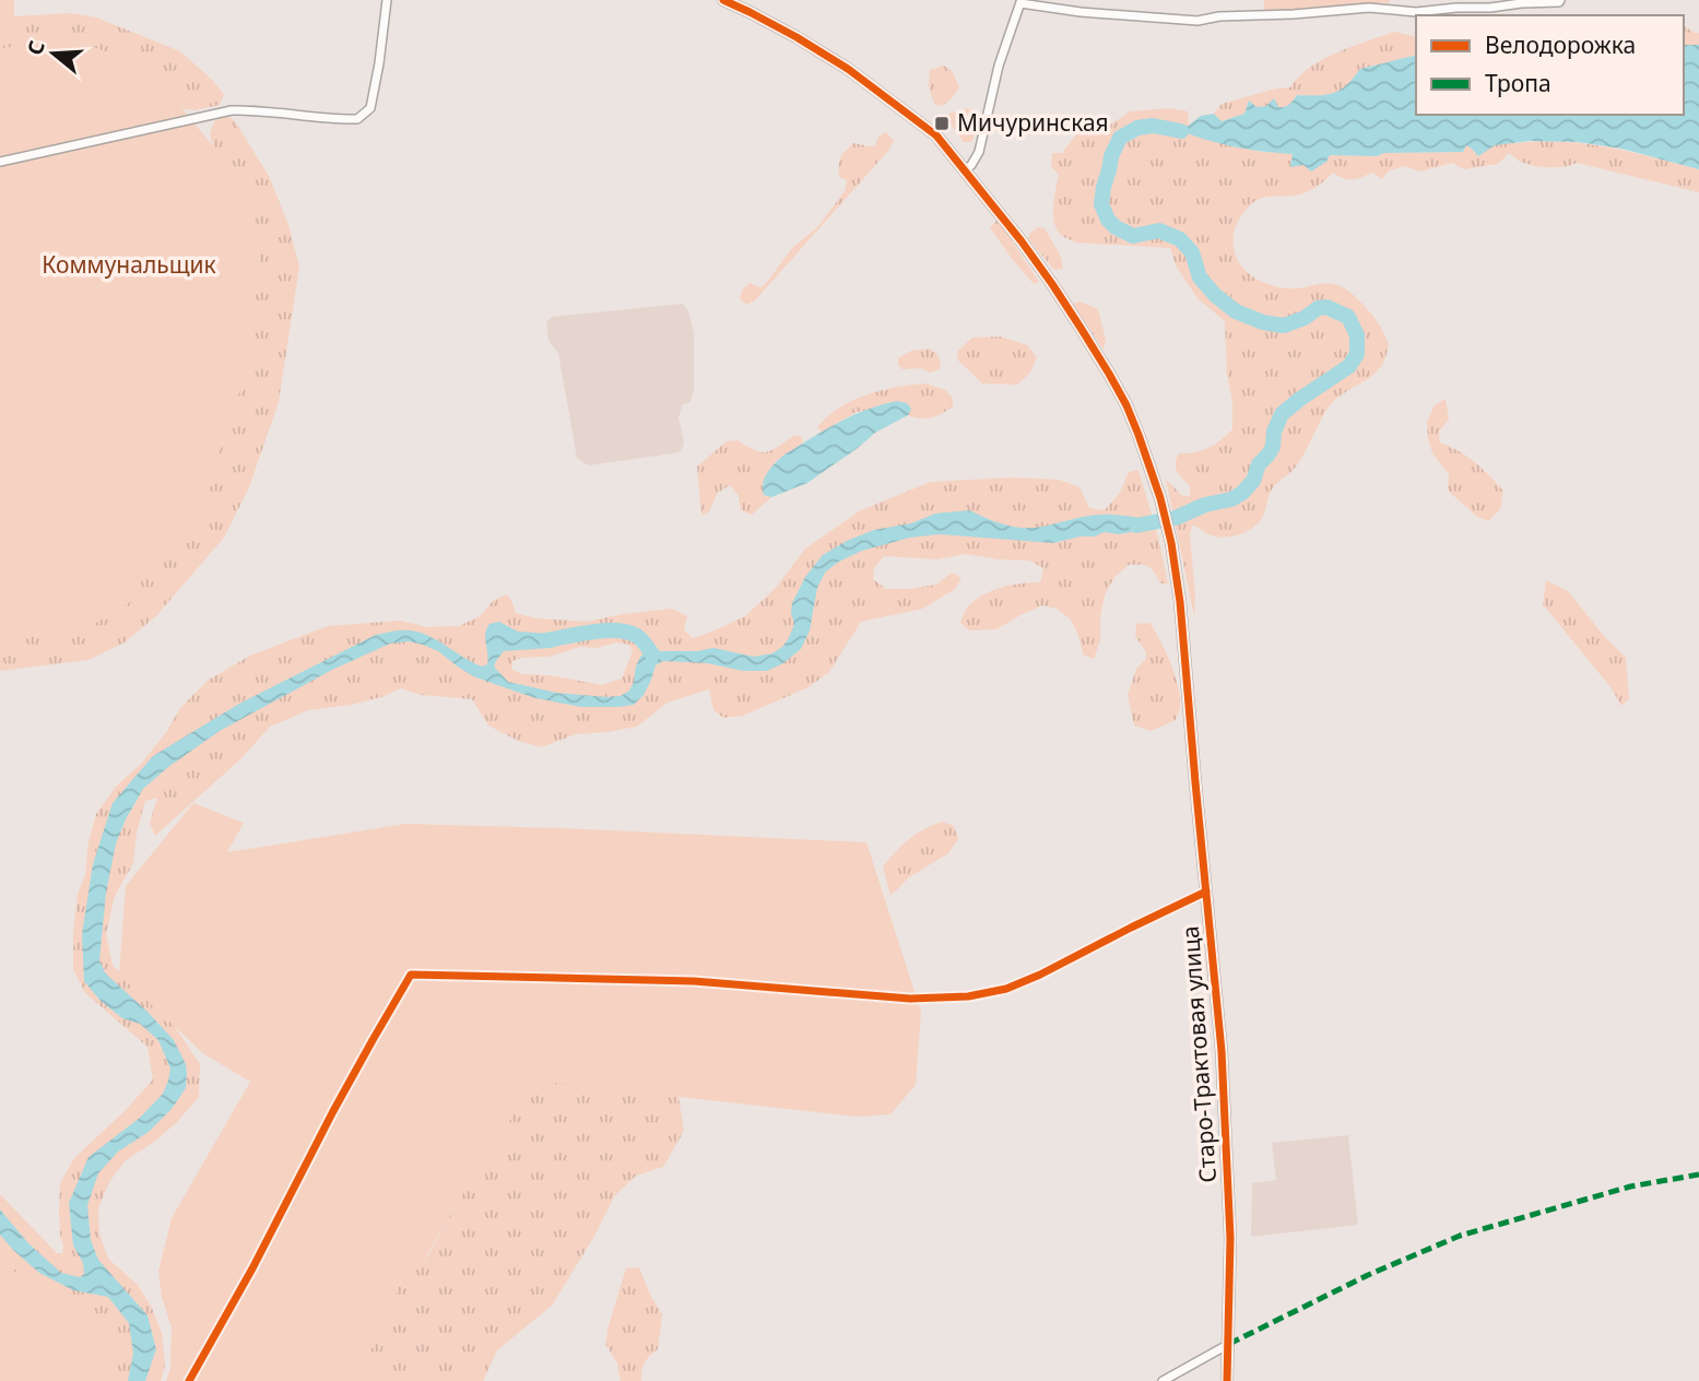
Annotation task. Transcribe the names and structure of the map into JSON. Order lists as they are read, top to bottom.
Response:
{
  "streets": {
    "street": ["Старо-Трактовая улица"]
  },
  "parks": ["Коммунальщик"],
  "places": {
    "transit": ["Мичуринская"]
  },
  "legend": ["Велодорожка", "Тропа"],
  "north": "left"
}
